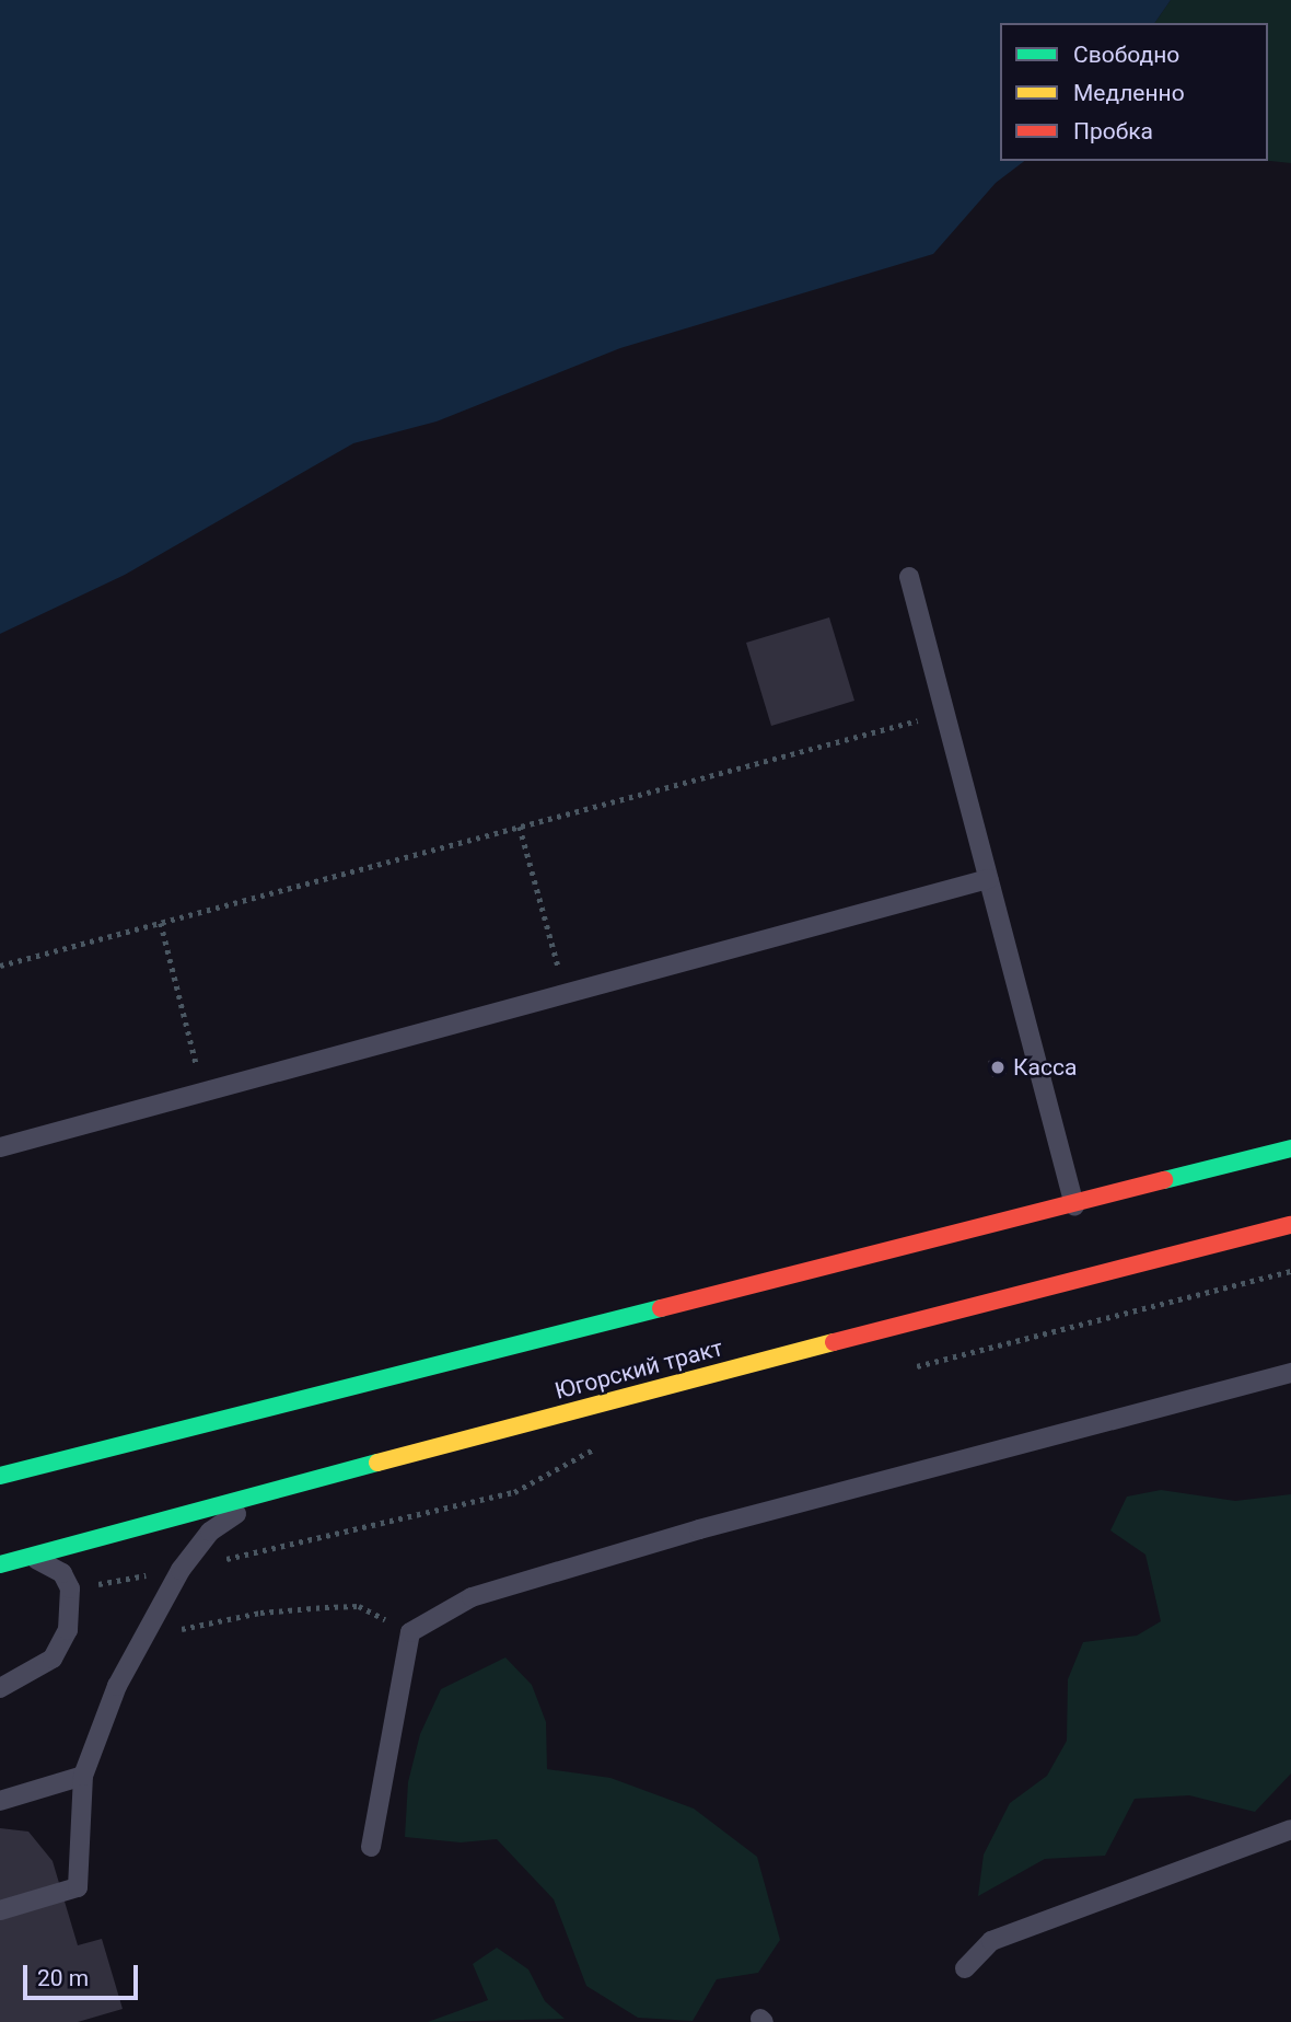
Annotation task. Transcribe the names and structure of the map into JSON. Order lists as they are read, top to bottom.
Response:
{
  "streets": {
    "main road": ["Югорский тракт"]
  },
  "places": ["Касса"],
  "legend": ["Свободно", "Медленно", "Пробка"],
  "scale_bar": "20 m"
}
